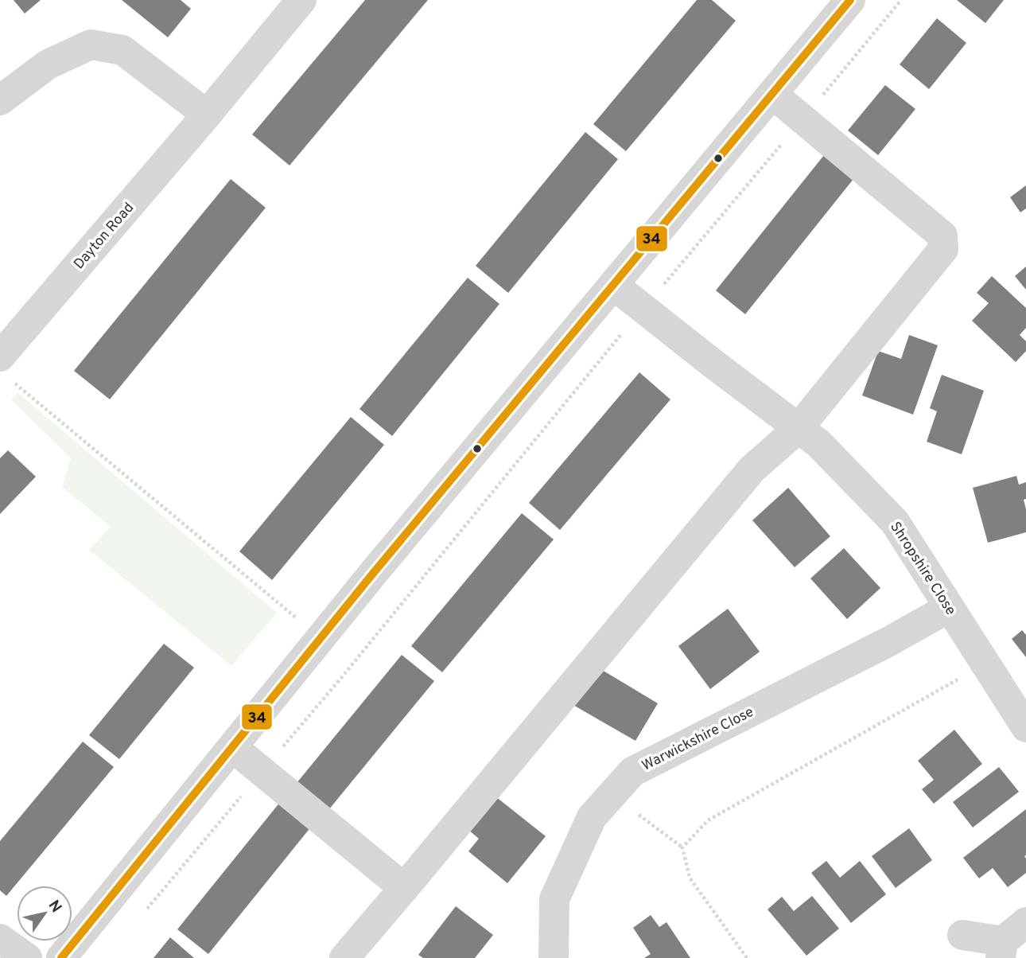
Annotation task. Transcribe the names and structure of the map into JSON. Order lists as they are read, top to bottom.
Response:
{
  "streets": {
    "street": ["Dayton Road", "Shropshire Close", "Warwickshire Close"]
  },
  "crossings": [
    ["Shropshire Close", "Warwickshire Close"]
  ],
  "lines": ["transit line 34"],
  "north": "top right"
}
